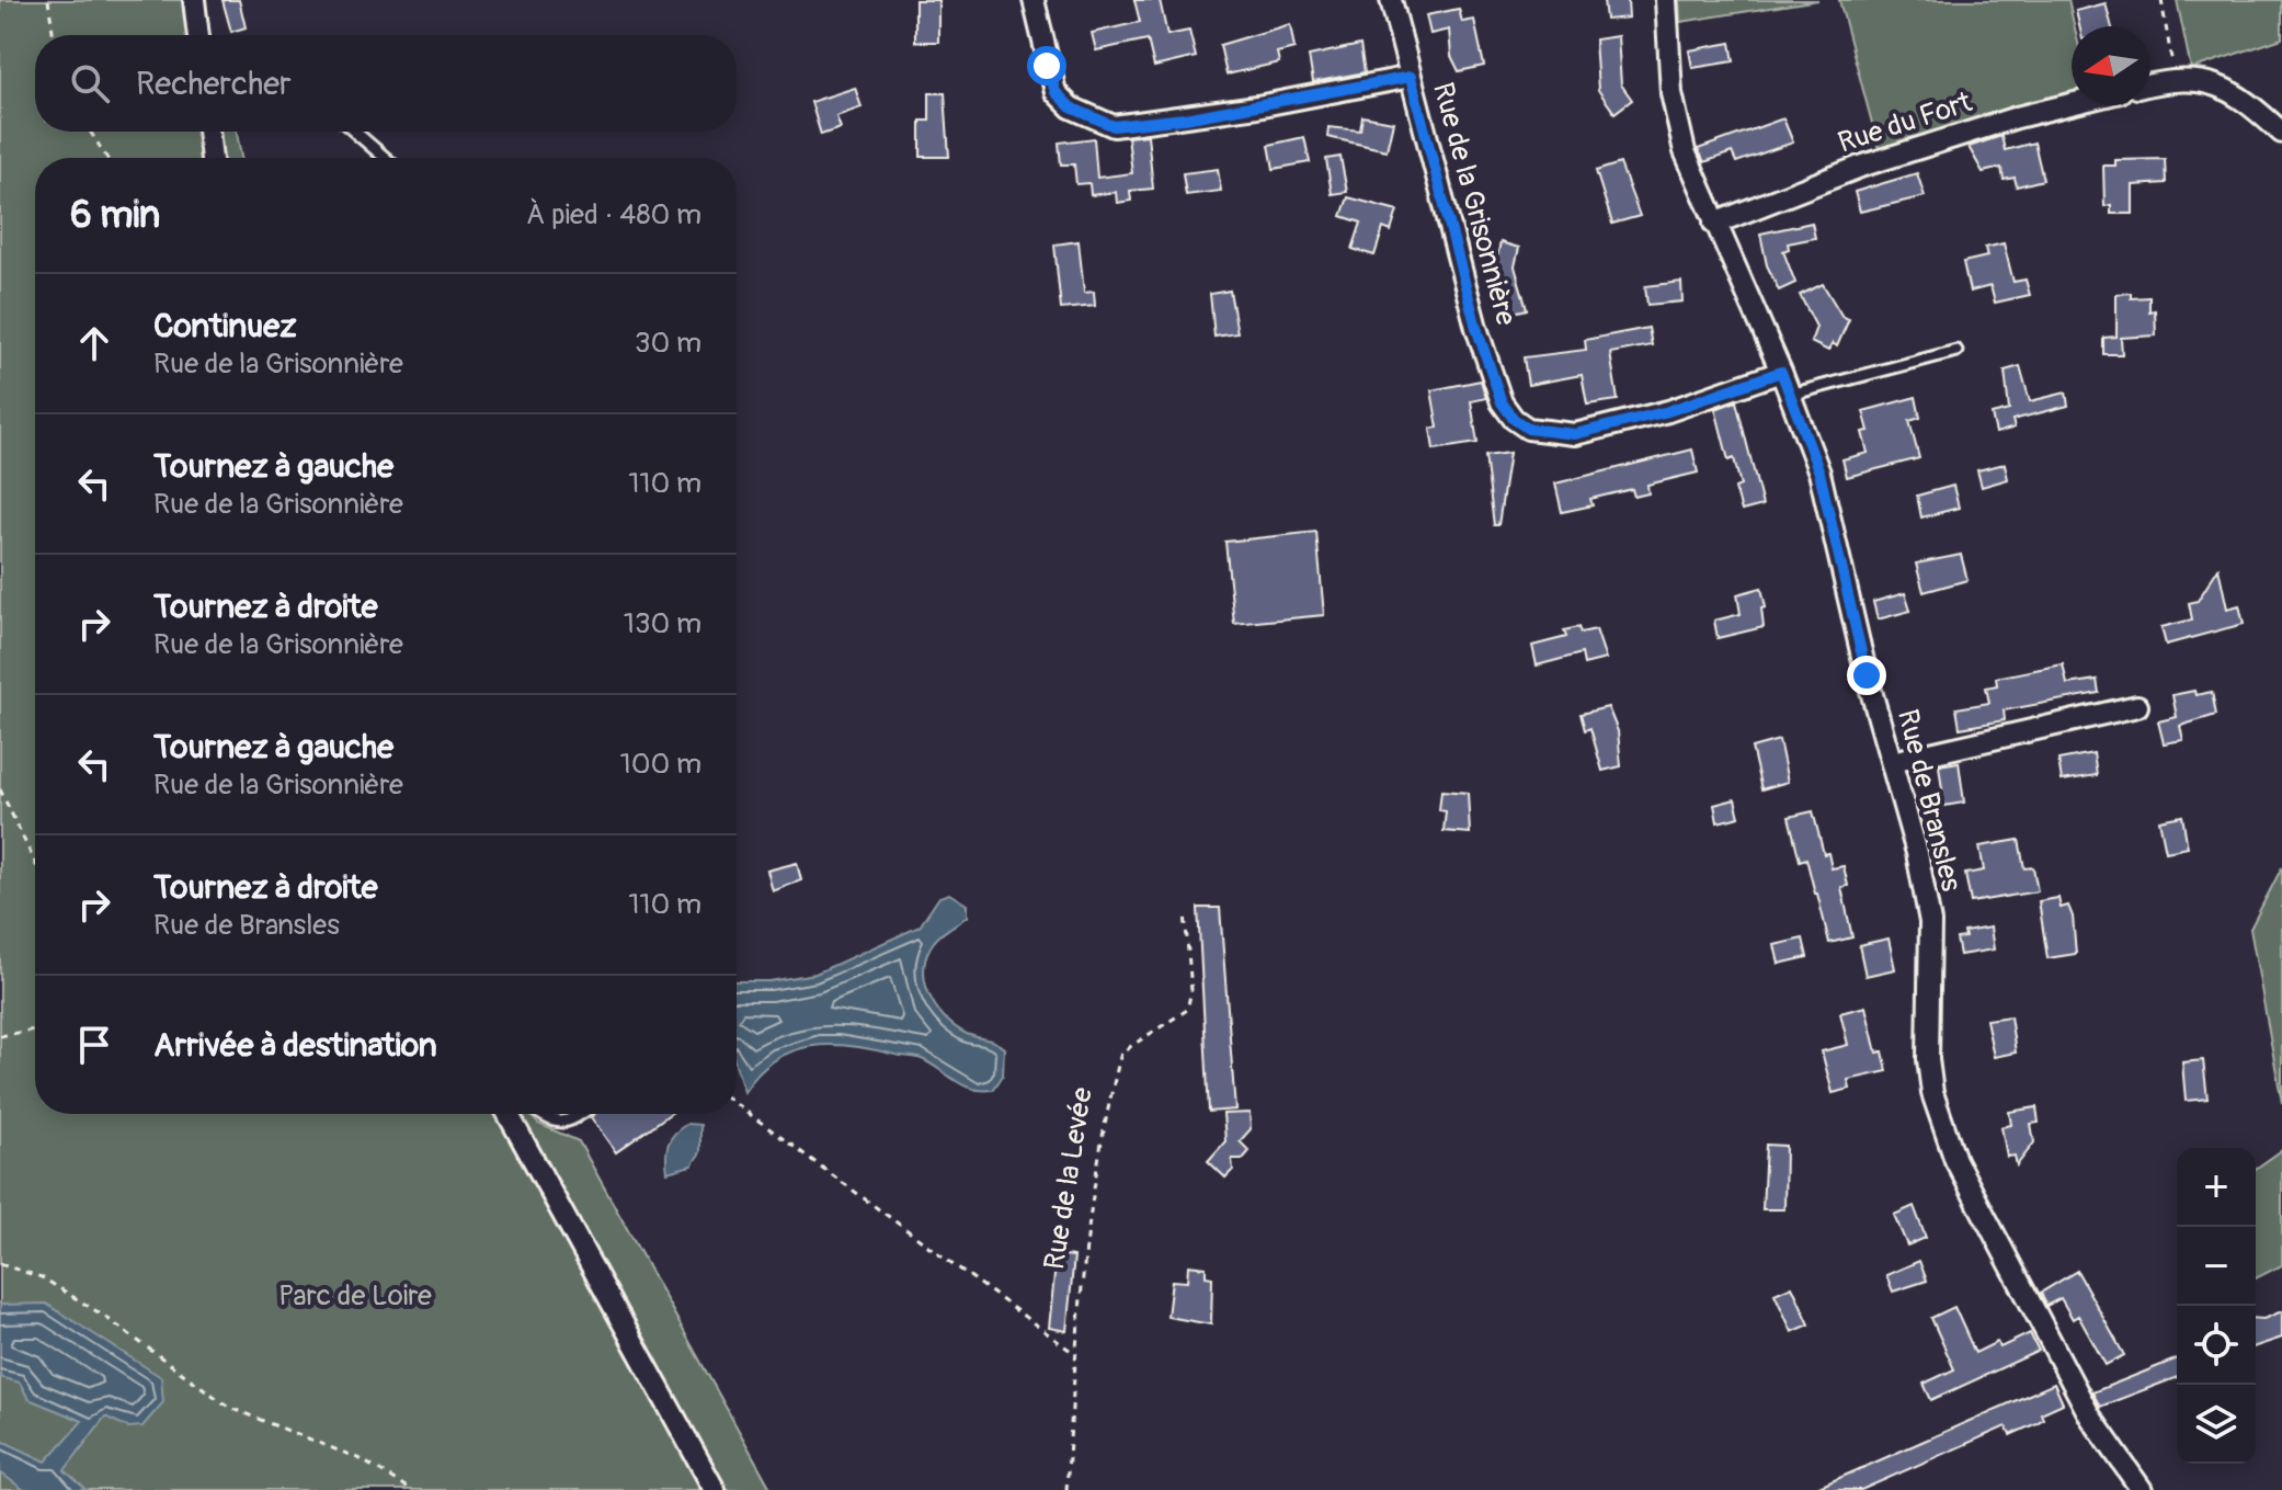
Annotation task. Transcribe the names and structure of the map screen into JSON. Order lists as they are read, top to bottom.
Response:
{
  "streets": {
    "street": ["Rue du Fort", "Rue de la Grisonnière", "Rue de Bransles"],
    "path": ["Rue de la Levée"]
  },
  "crossings": [
    ["Rue du Fort", "Rue de Bransles"],
    ["Rue de la Grisonnière", "Rue de Bransles"]
  ],
  "parks": ["Parc de Loire"],
  "north": "left",
  "page": {
    "search": "Rechercher",
    "heading": ["6 min", "À pied · 480 m"],
    "list": [
      ["Continuez", "Rue de la Grisonnière", "30 m"],
      ["Tournez à gauche", "Rue de la Grisonnière", "110 m"],
      ["Tournez à droite", "Rue de la Grisonnière", "130 m"],
      ["Tournez à gauche", "Rue de la Grisonnière", "100 m"],
      ["Tournez à droite", "Rue de Bransles", "110 m"],
      "Arrivée à destination"
    ],
    "map_buttons": ["+", "−"]
  }
}
